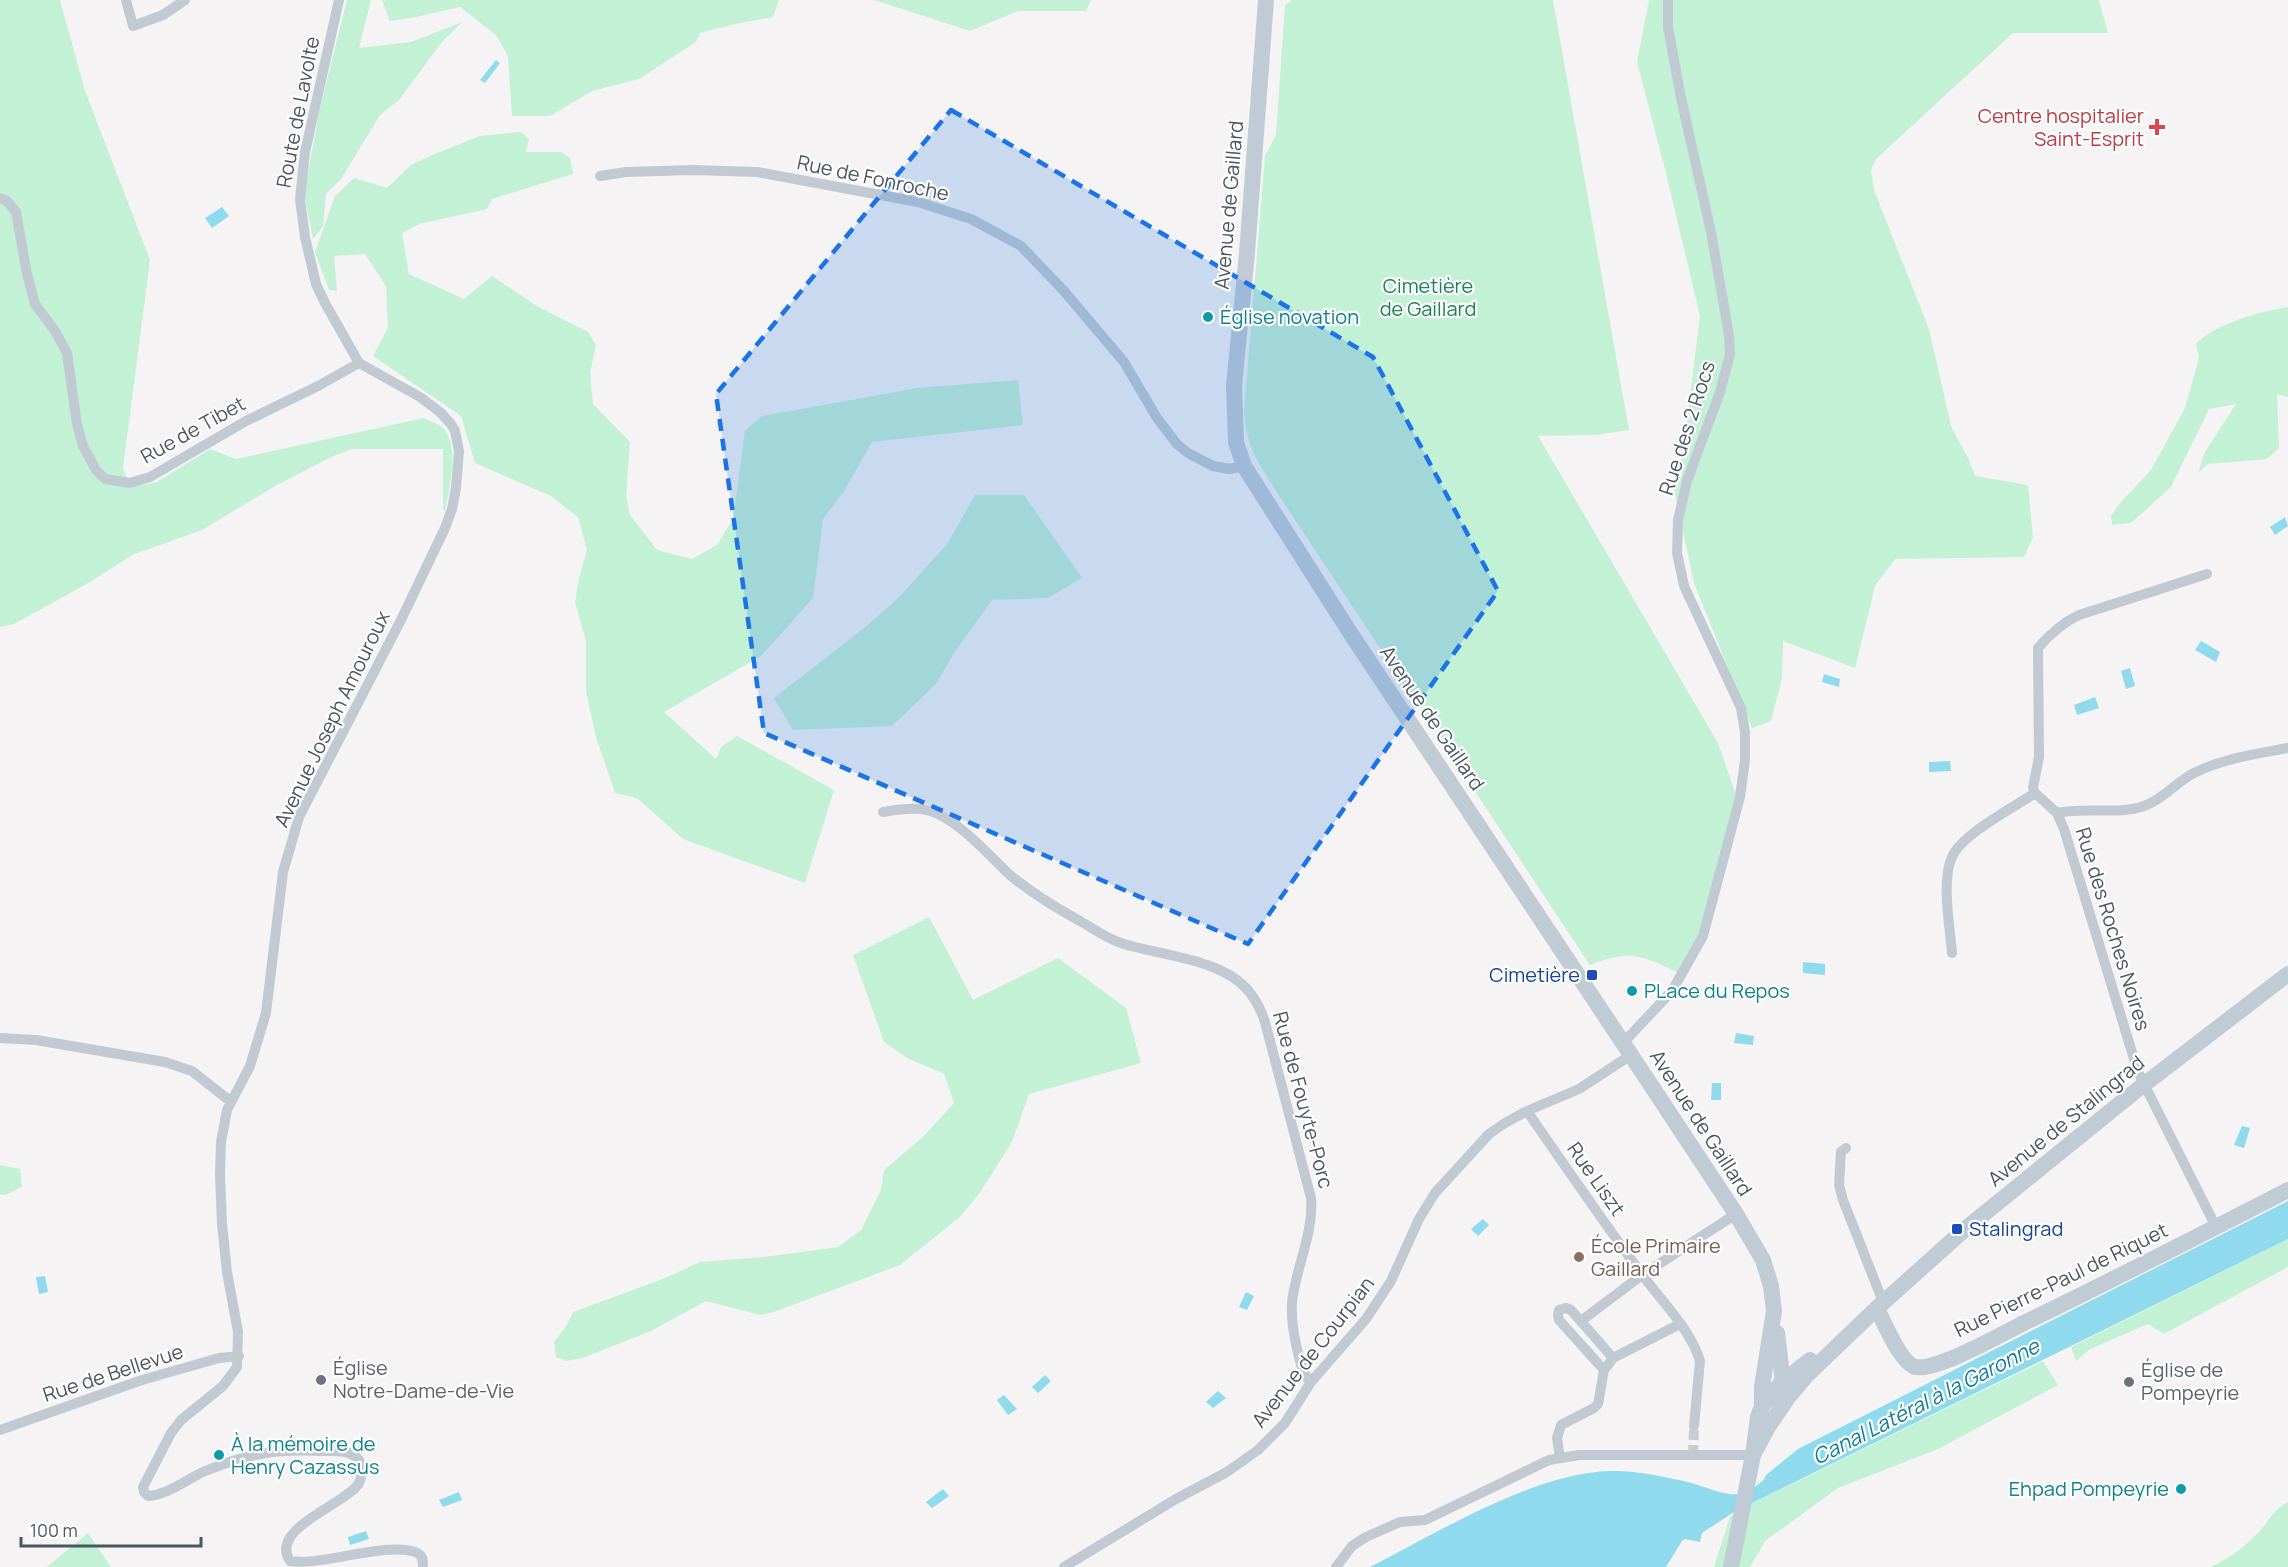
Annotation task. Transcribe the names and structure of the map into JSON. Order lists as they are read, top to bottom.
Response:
{
  "streets": {
    "street": [
      "Route de Lavolte",
      "Rue de Fonroche",
      "Avenue de Gaillard",
      "Rue des 2 Rocs",
      "Rue de Tibet",
      "Avenue Joseph Amouroux",
      "Rue des Roches Noires",
      "Rue de Fouyte-Porc",
      "Avenue de Stalingrad",
      "Rue Liszt",
      "Rue Pierre-Paul de Riquet",
      "Avenue de Courpian",
      "Rue de Bellevue"
    ]
  },
  "crossings": [
    ["Route de Lavolte", "Rue de Tibet"],
    ["Route de Lavolte", "Avenue Joseph Amouroux"],
    ["Rue de Fonroche", "Avenue de Gaillard"],
    ["Avenue de Gaillard", "Rue des 2 Rocs"],
    ["Avenue de Gaillard", "Avenue de Stalingrad"],
    ["Avenue de Gaillard", "Avenue de Courpian"],
    ["Rue des 2 Rocs", "Avenue de Courpian"],
    ["Rue de Tibet", "Avenue Joseph Amouroux"],
    ["Avenue Joseph Amouroux", "Rue de Bellevue"],
    ["Rue des Roches Noires", "Avenue de Stalingrad"],
    ["Rue des Roches Noires", "Rue Pierre-Paul de Riquet"],
    ["Rue de Fouyte-Porc", "Avenue de Courpian"],
    ["Avenue de Stalingrad", "Rue Pierre-Paul de Riquet"],
    ["Rue Liszt", "Avenue de Courpian"]
  ],
  "water": ["Canal Latéral à la Garonne"],
  "parks": ["Cimetière de Gaillard"],
  "places": {
    "health": ["Centre hospitalier Saint-Esprit"],
    "other": [
      "Église novation",
      "PLace du Repos",
      "École Primaire Gaillard",
      "Église Notre-Dame-de-Vie",
      "Église de Pompeyrie",
      "À la mémoire de Henry Cazassus",
      "Ehpad Pompeyrie"
    ],
    "transit": ["Cimetière", "Stalingrad"]
  },
  "scale_bar": "100 m"
}
